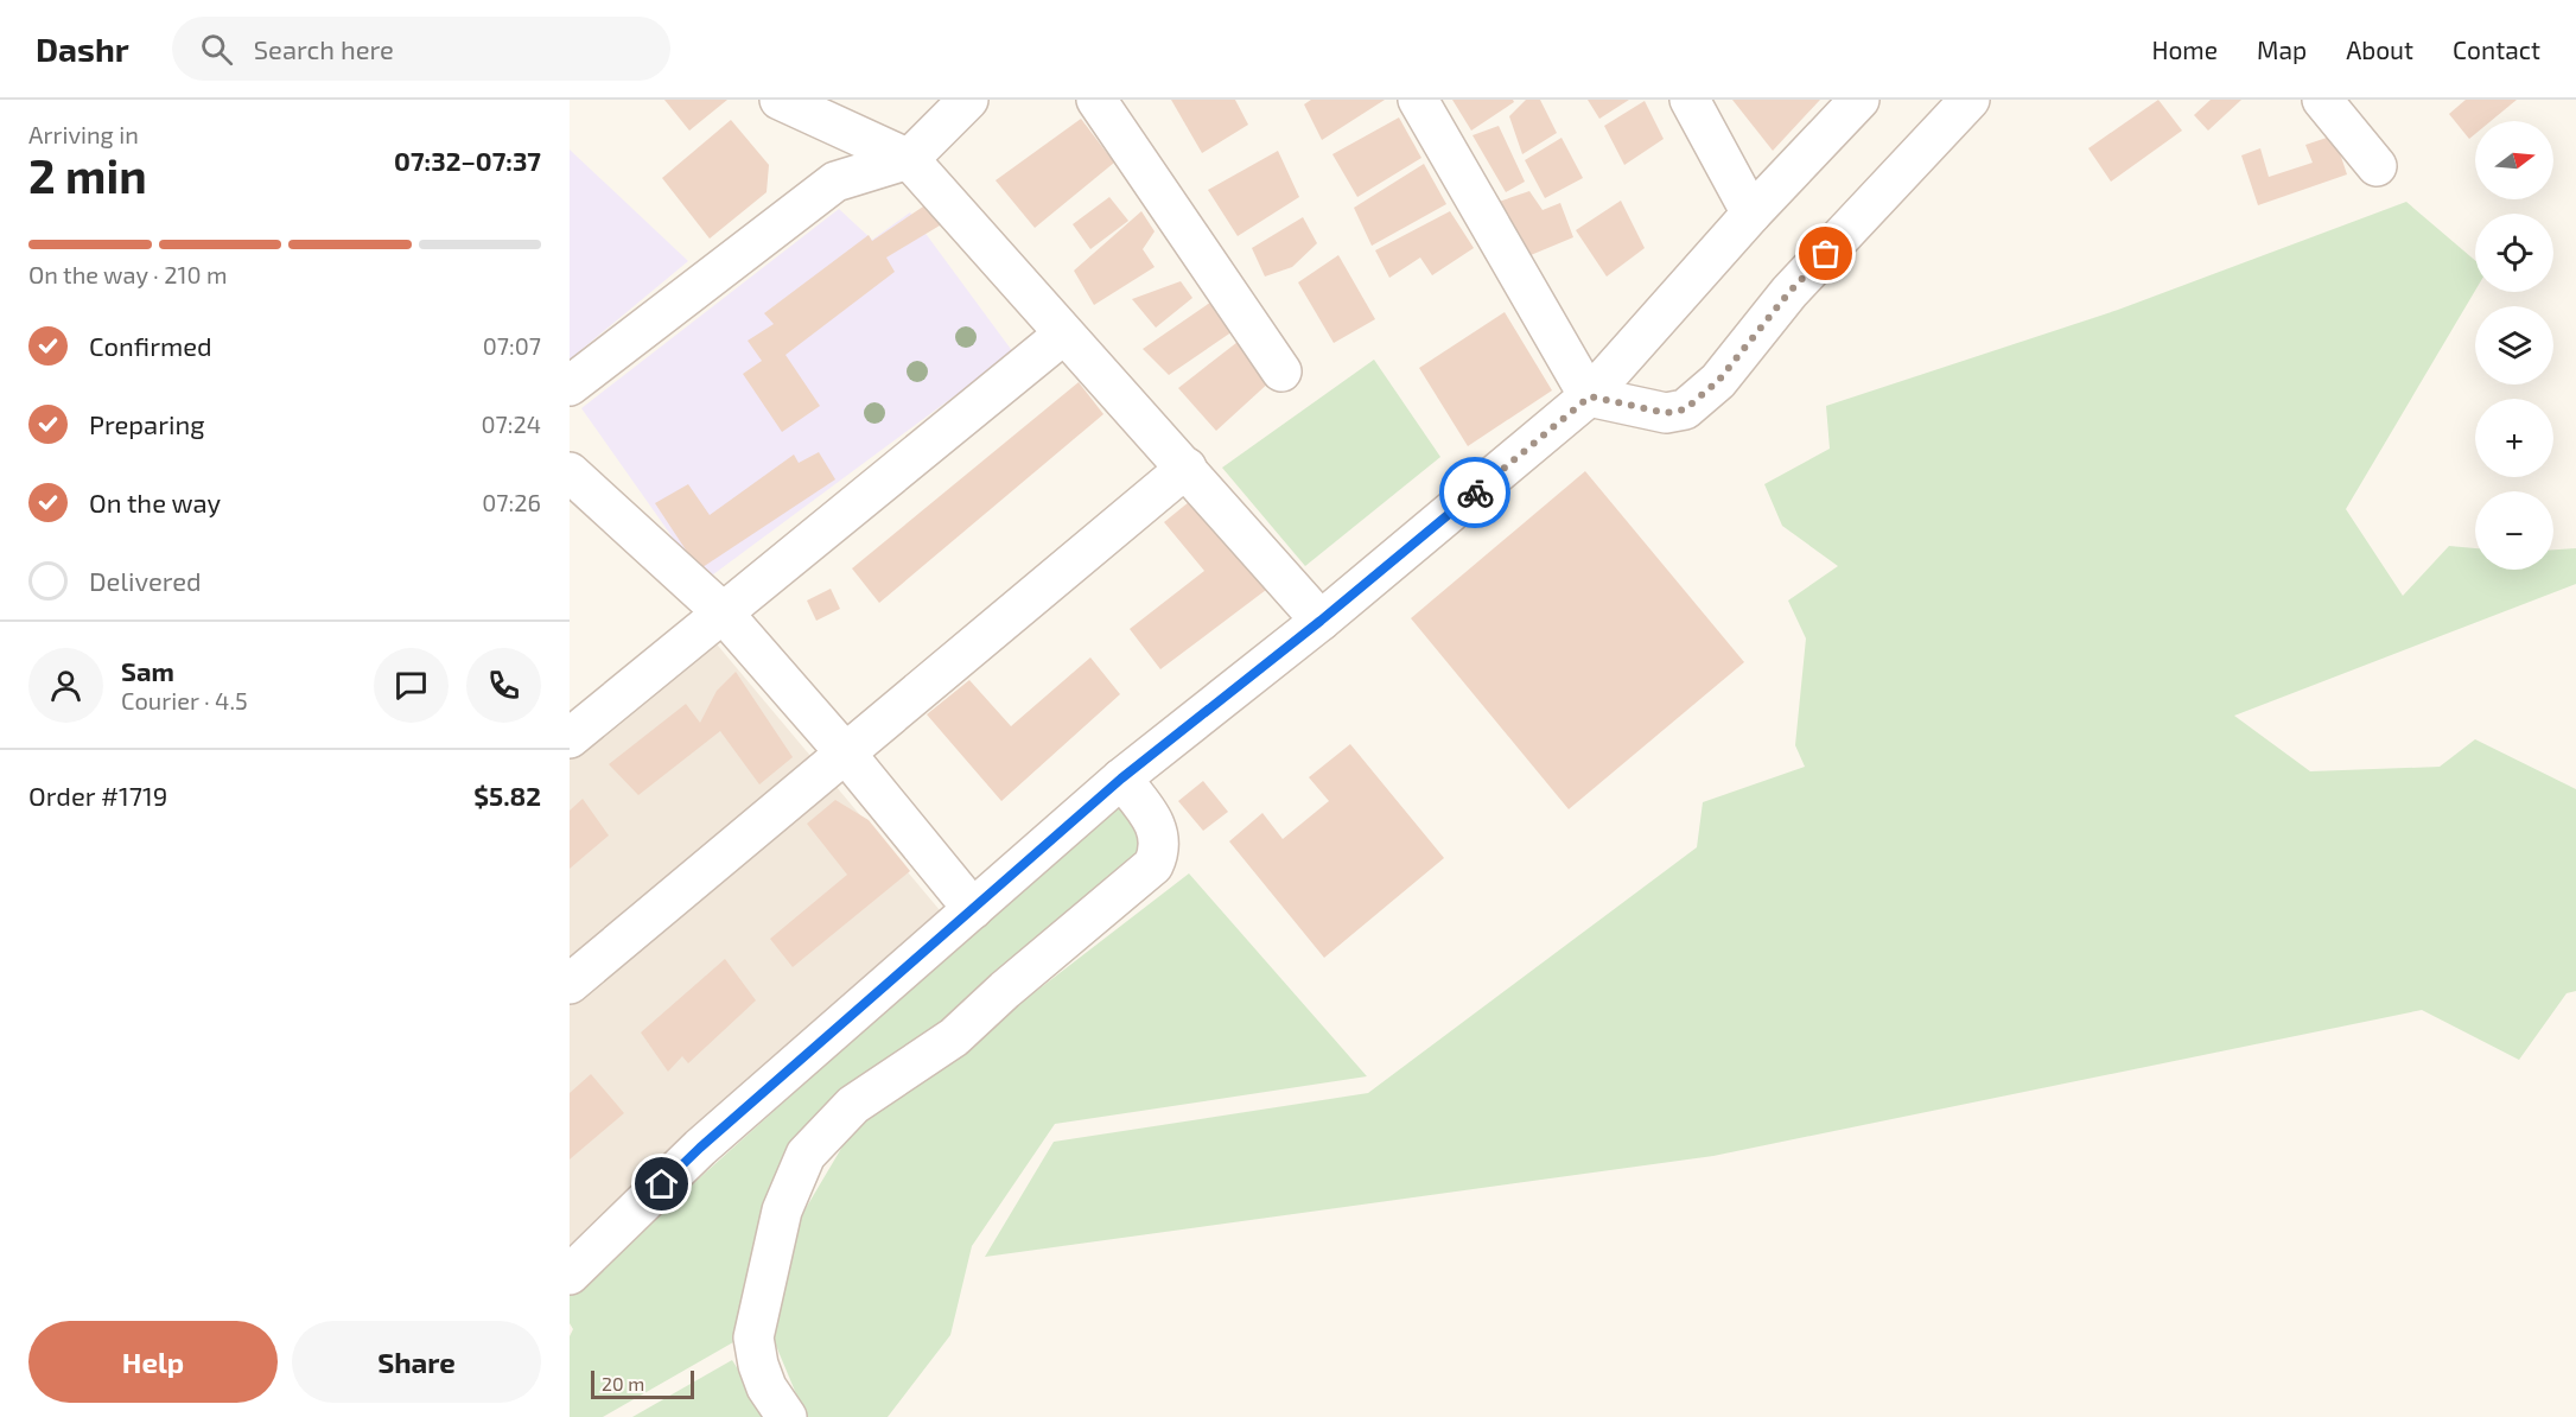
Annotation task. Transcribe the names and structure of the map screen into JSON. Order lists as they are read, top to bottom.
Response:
{
  "scale_bar": "20 m",
  "north": "right",
  "page": {
    "header": "Dashr",
    "search": "Search here",
    "nav": [
      "Home",
      "Map",
      "About",
      "Contact"
    ],
    "heading": ["2 min", "Arriving in", "07:32–07:37"],
    "panel": [
      "Sam",
      "Courier · 4.5",
      "Order #1719",
      "$5.82"
    ],
    "map_buttons": ["+", "−"],
    "bar": "On the way · 210 m",
    "list": [
      ["Confirmed", "07:07"],
      ["Preparing", "07:24"],
      ["On the way", "07:26"],
      "Delivered"
    ],
    "buttons": ["Help", "Share"],
    "scale": "20 m"
  }
}
